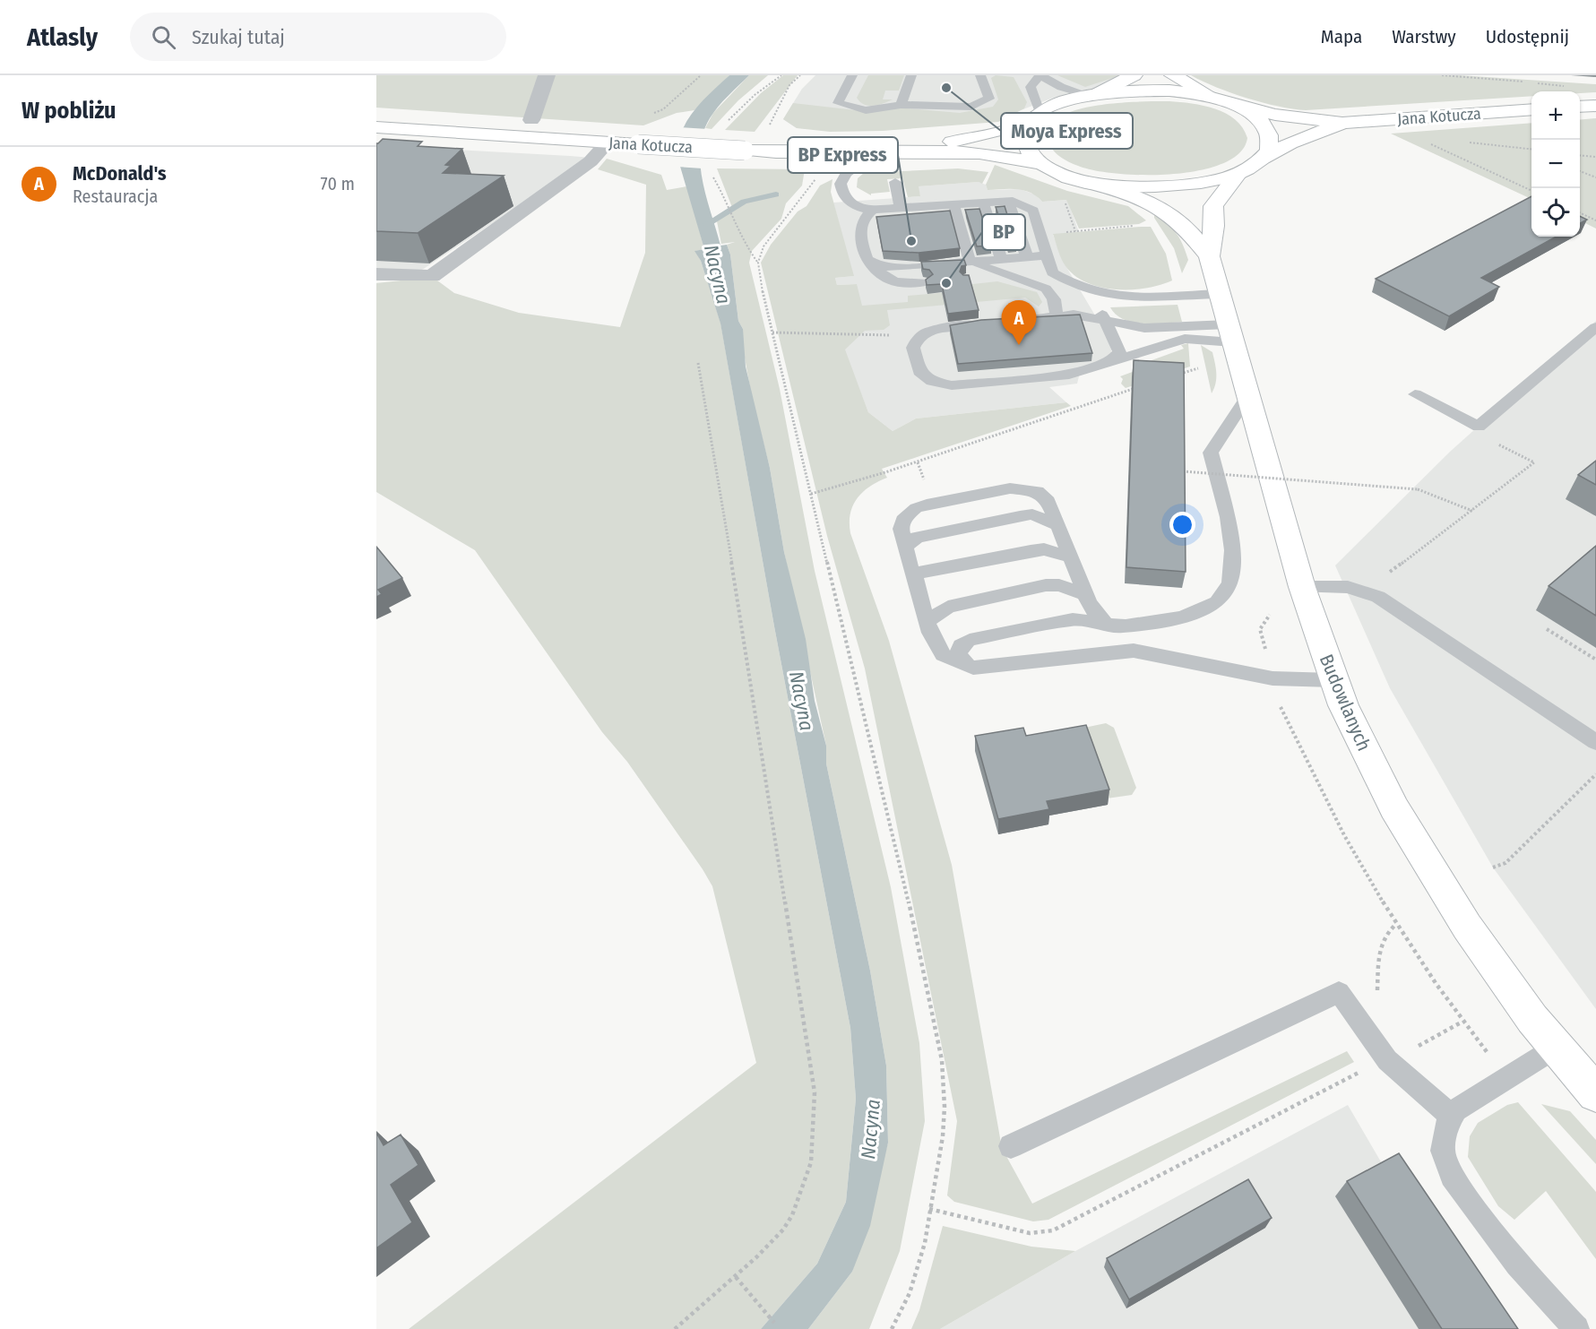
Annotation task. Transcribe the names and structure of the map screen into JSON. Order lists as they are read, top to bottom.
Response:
{
  "streets": {
    "main road": ["Jana Kotucza", "Budowlanych"]
  },
  "crossings": [
    ["Jana Kotucza", "Budowlanych"]
  ],
  "water": ["Nacyna"],
  "places": ["Moya Express", "BP Express", "BP"],
  "page": {
    "header": "Atlasly",
    "search": "Szukaj tutaj",
    "nav": ["Mapa", "Warstwy", "Udostępnij"],
    "heading": "W pobliżu",
    "map_buttons": ["+", "−"],
    "list": [
      {
        "mark": "A",
        "name": "McDonald's",
        "note": "Restauracja",
        "value": "70 m"
      }
    ],
    "pins": "A"
  }
}
